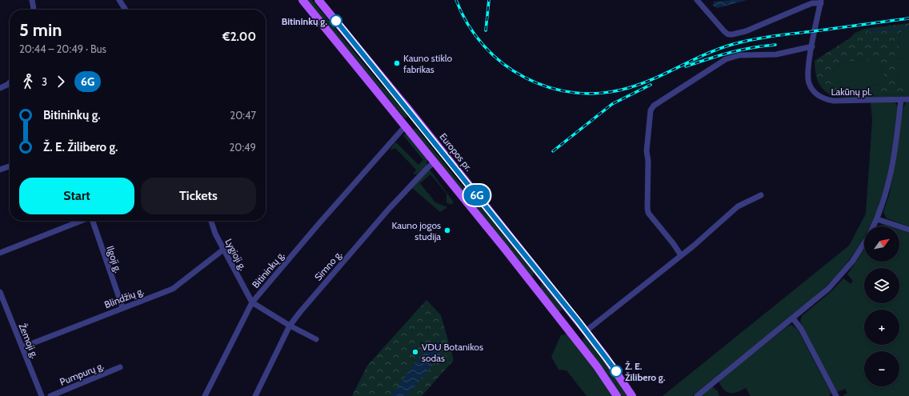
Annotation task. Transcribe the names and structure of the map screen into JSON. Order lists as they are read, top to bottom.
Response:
{
  "streets": {
    "main road": ["Europos pr."],
    "street": [
      "Lakūnų pl.",
      "Lygioji g.",
      "Ilgoji g.",
      "Simno g.",
      "Bitininkų g.",
      "Blindžių g.",
      "Žemoji g.",
      "Pumpurų g."
    ]
  },
  "crossings": [
    ["Lygioji g.", "Simno g."],
    ["Lygioji g.", "Bitininkų g."],
    ["Lygioji g.", "Blindžių g."],
    ["Ilgoji g.", "Blindžių g."],
    ["Blindžių g.", "Žemoji g."]
  ],
  "places": [
    "Bitininkų g.",
    "Kauno stiklo fabrikas",
    "Kauno jogos studija",
    "VDU Botanikos sodas",
    "Ž. E. Žilibero g."
  ],
  "lines": ["bus line 6G"],
  "north": "top right",
  "page": {
    "on_map": "6G",
    "heading": ["5 min", "20:44 – 20:49 · Bus", "€2.00"],
    "legs": ["3", "6G"],
    "list": [
      {
        "name": "Bitininkų g.",
        "value": "20:47"
      },
      {
        "name": "Ž. E. Žilibero g.",
        "value": "20:49"
      }
    ],
    "buttons": ["Start", "Tickets"],
    "map_buttons": ["+", "−"]
  }
}
